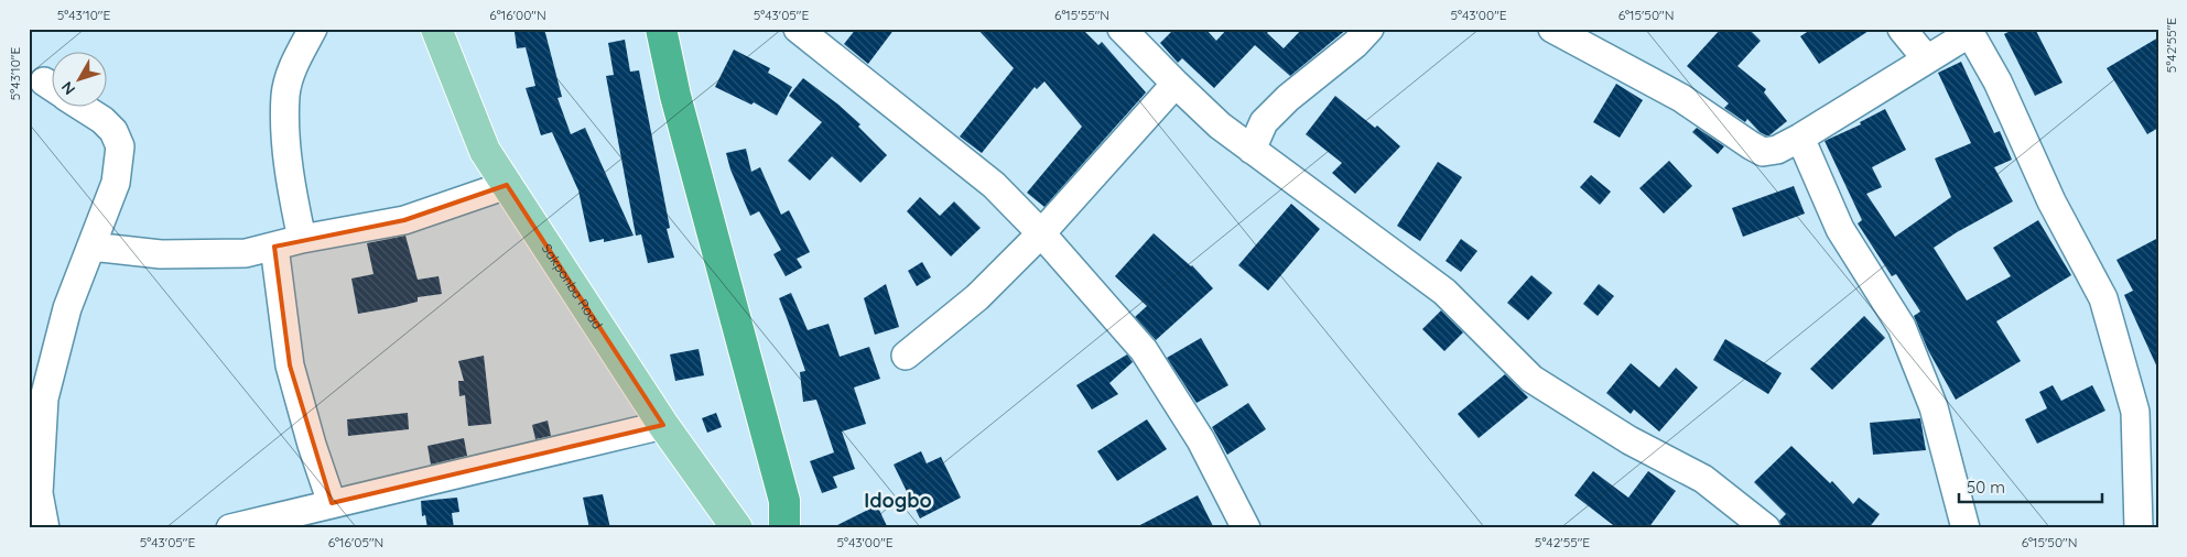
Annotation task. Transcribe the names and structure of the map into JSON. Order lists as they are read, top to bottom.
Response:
{
  "streets": {
    "main road": ["Sakponba Road"]
  },
  "districts": ["Idogbo"],
  "scale_bar": "50 m",
  "north": "bottom left",
  "coordinates": [
    "5°43'10\"E",
    "6°16'00\"N",
    "5°43'05\"E",
    "6°15'55\"N",
    "5°43'00\"E",
    "6°15'50\"N",
    "5°42'55\"E",
    "6°16'05\"N"
  ]
}
